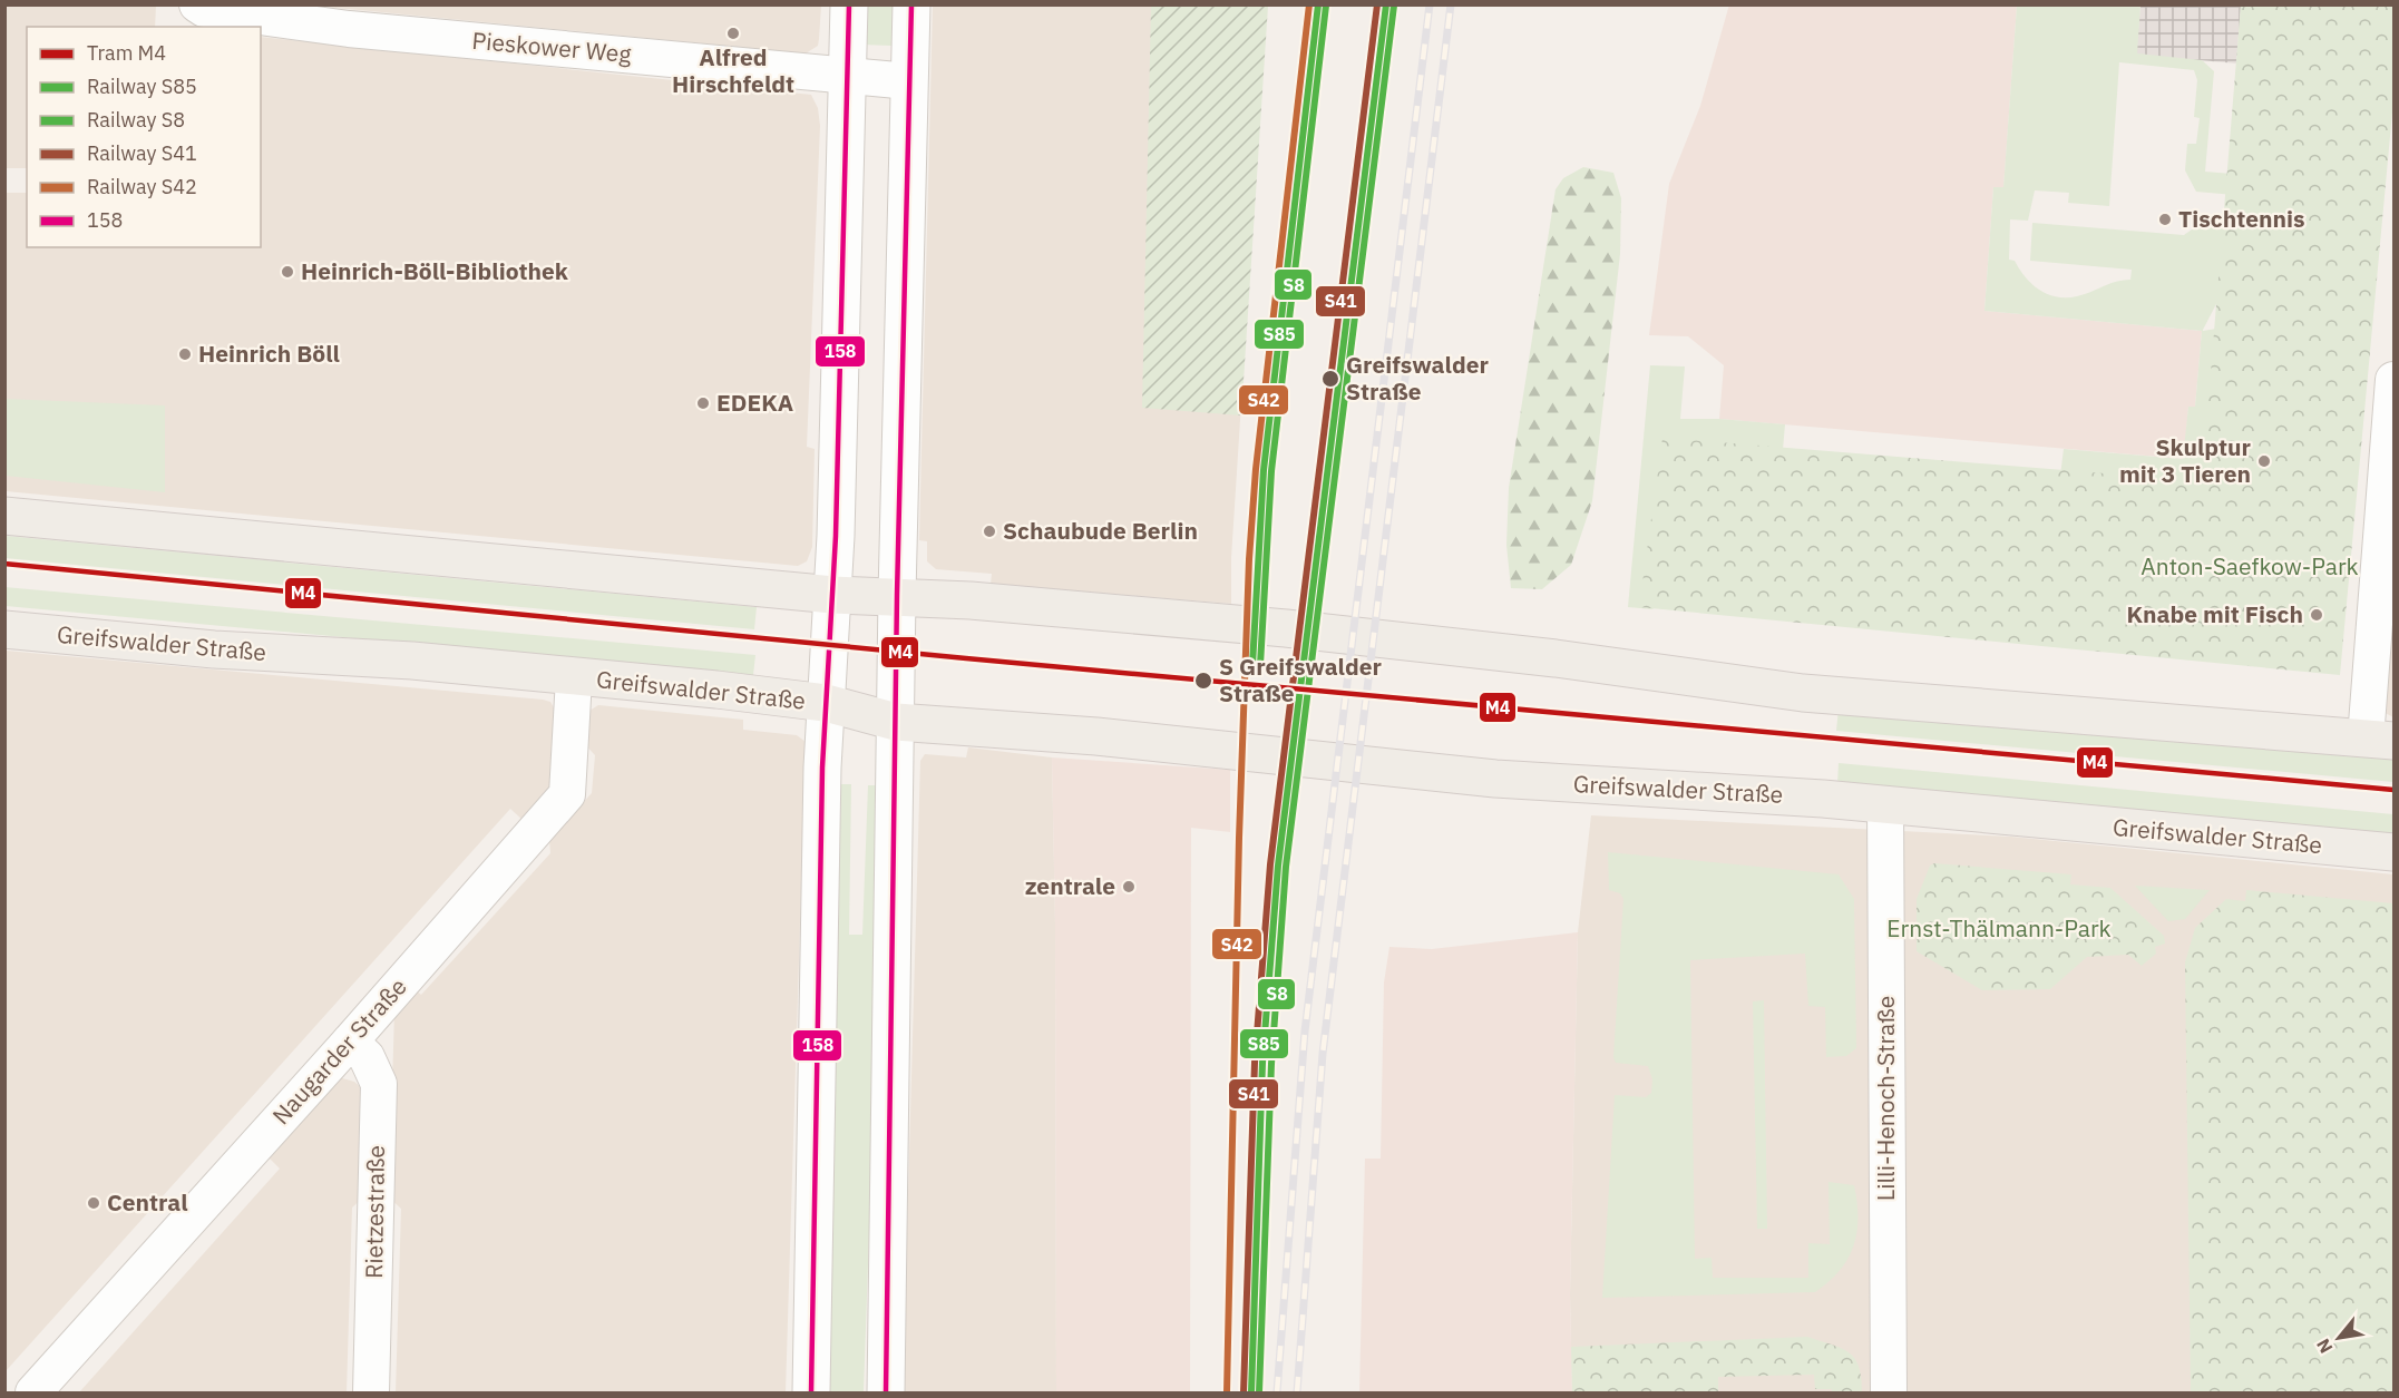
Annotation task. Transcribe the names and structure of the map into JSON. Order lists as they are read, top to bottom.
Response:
{
  "streets": {
    "main road": ["Greifswalder Straße"],
    "street": [
      "Pieskower Weg",
      "Naugarder Straße",
      "Lilli-Henoch-Straße",
      "Rietzestraße"
    ]
  },
  "crossings": [
    ["Greifswalder Straße", "Naugarder Straße"],
    ["Greifswalder Straße", "Lilli-Henoch-Straße"],
    ["Naugarder Straße", "Rietzestraße"]
  ],
  "parks": ["Anton-Saefkow-Park", "Ernst-Thälmann-Park"],
  "places": [
    "Alfred Hirschfeldt",
    "Tischtennis",
    "Heinrich-Böll-Bibliothek",
    "Heinrich Böll",
    "Greifswalder Straße",
    "EDEKA",
    "Skulptur mit 3 Tieren",
    "Schaubude Berlin",
    "Knabe mit Fisch",
    "S Greifswalder Straße",
    "zentrale",
    "Central"
  ],
  "lines": [
    "rail line S85",
    "rail line S41",
    "rail line S42",
    "transit line 158",
    "rail line S8",
    "tram line M4"
  ],
  "legend": [
    "Tram M4",
    "Railway S85",
    "Railway S8",
    "Railway S41",
    "Railway S42",
    "158"
  ],
  "north": "bottom left"
}
